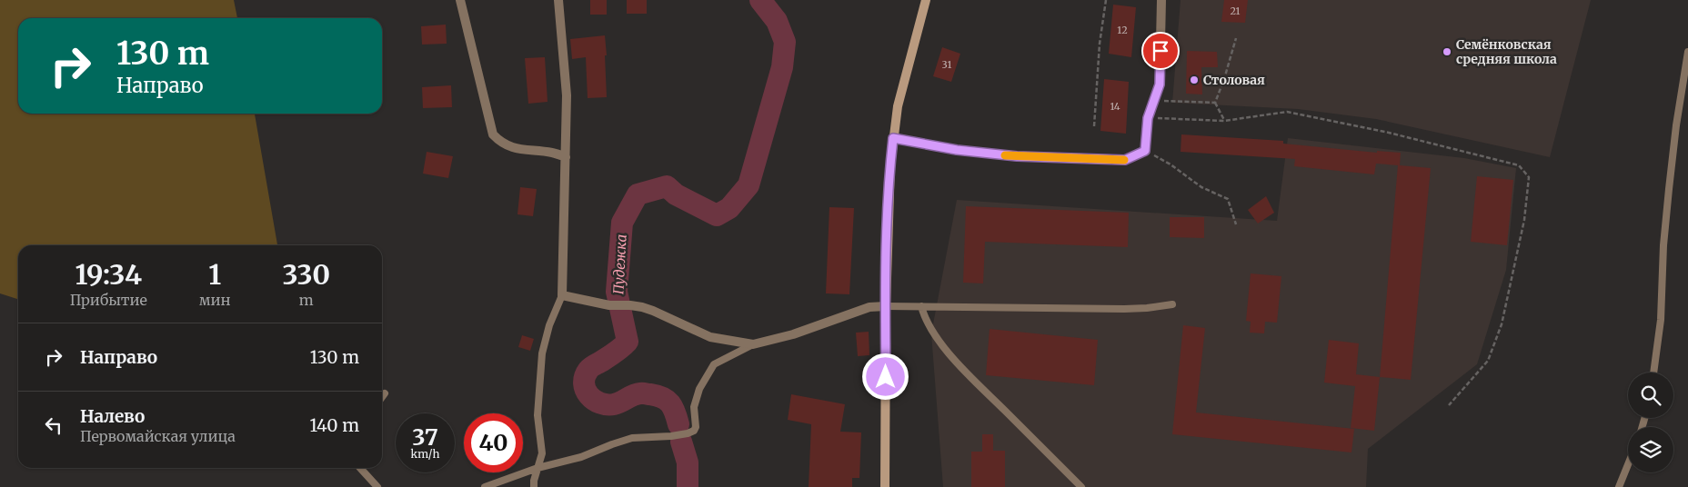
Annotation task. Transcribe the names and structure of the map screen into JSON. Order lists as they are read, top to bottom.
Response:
{
  "water": ["Пудежка"],
  "places": ["Семёнковская средняя школа", "Столовая"],
  "house_numbers": [
    "21",
    "12",
    "31",
    "14"
  ],
  "page": {
    "turn": ["130 m", "Направо"],
    "eta": [
      "19:34",
      "Прибытие",
      "1",
      "мин",
      "330",
      "m"
    ],
    "list": [
      {
        "name": "Направо",
        "value": "130 m"
      },
      {
        "name": "Налево",
        "note": "Первомайская улица",
        "value": "140 m"
      }
    ],
    "speed": "37 km/h",
    "limit": "40"
  }
}
